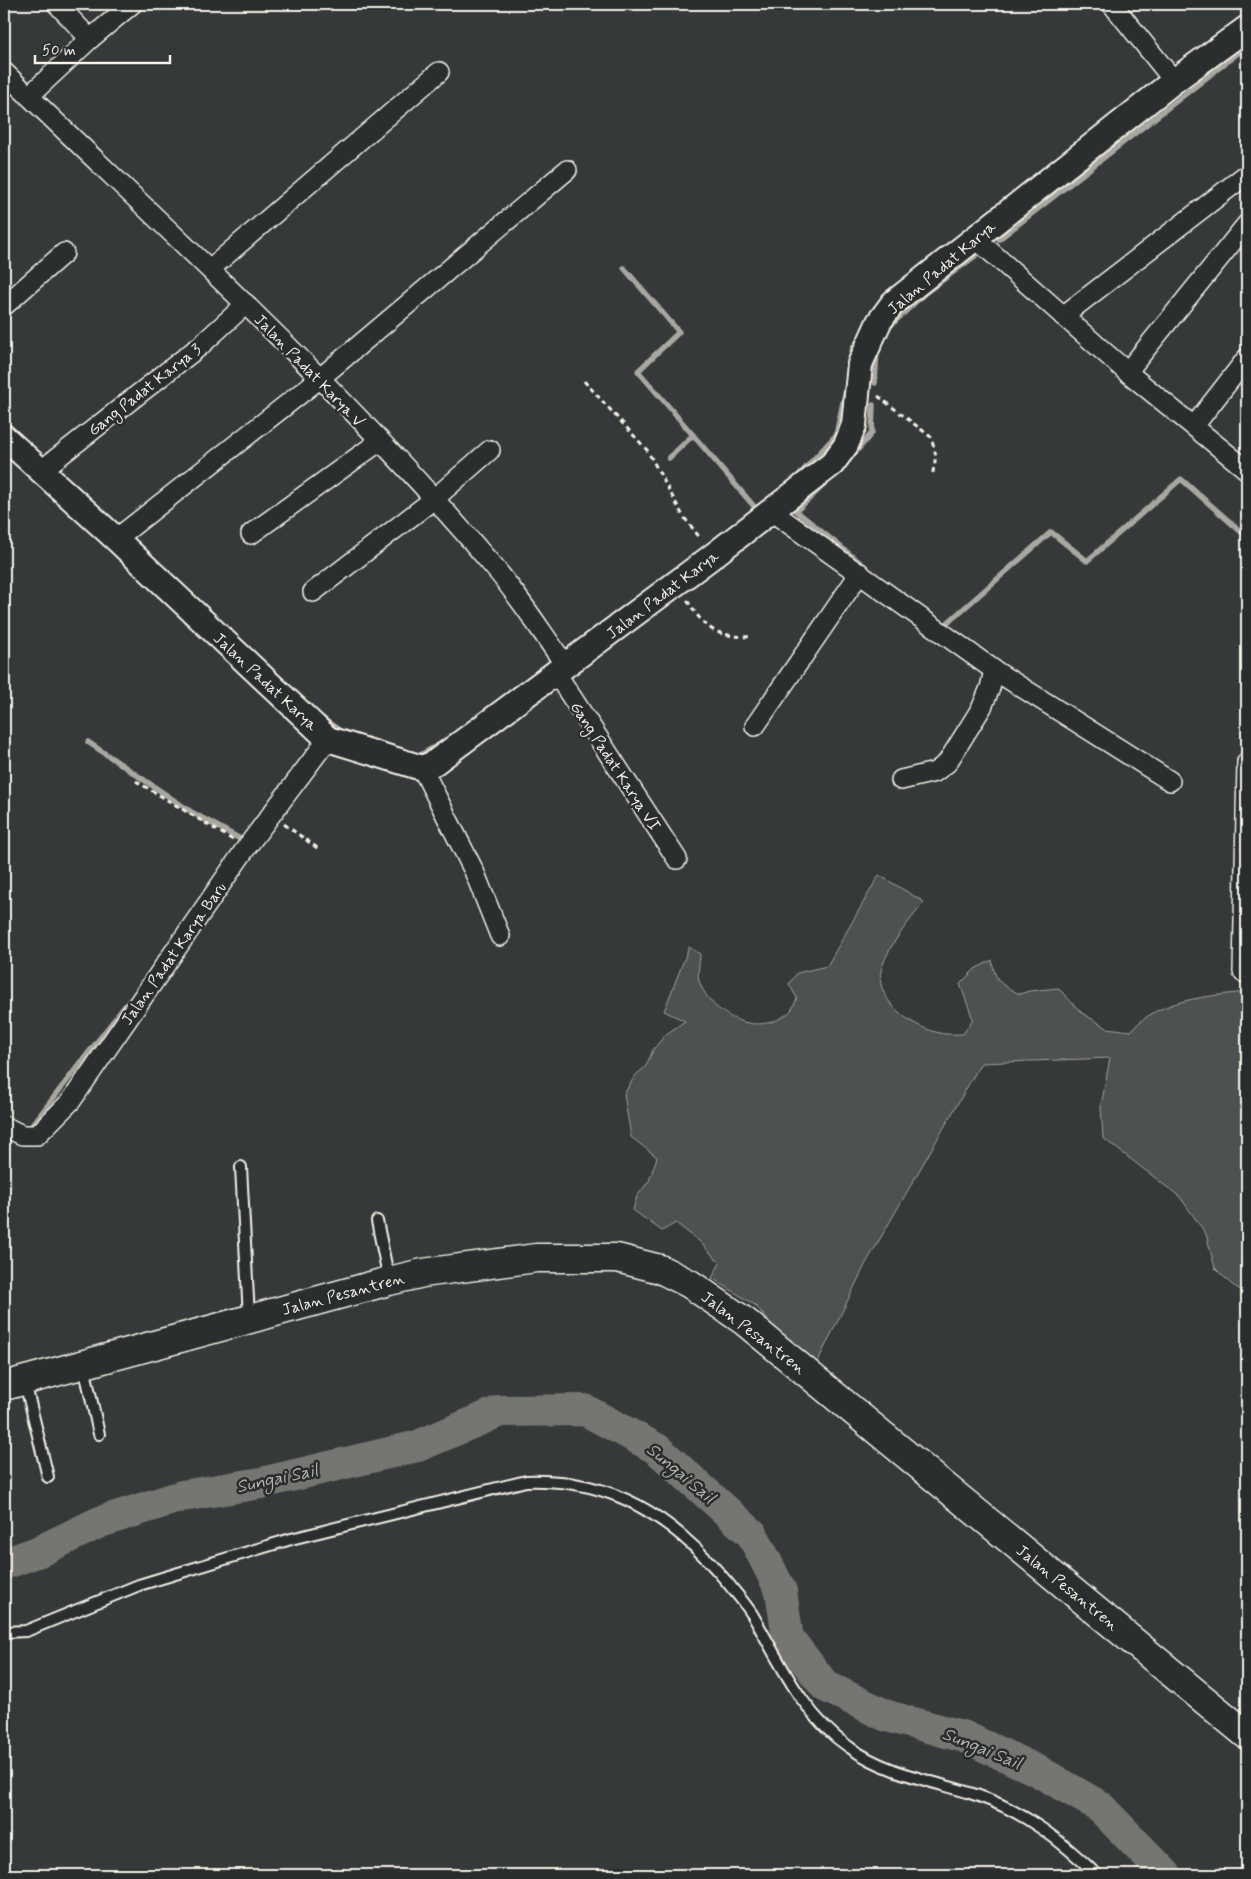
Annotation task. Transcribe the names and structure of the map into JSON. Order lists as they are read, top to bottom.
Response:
{
  "streets": {
    "main road": ["Jalan Pesantren"],
    "street": [
      "Jalan Padat Karya",
      "Jalan Padat Karya V",
      "Gang Padat Karya 3",
      "Gang Padat Karya VI",
      "Jalan Padat Karya Baru"
    ]
  },
  "crossings": [
    ["Jalan Padat Karya", "Jalan Padat Karya V"],
    ["Jalan Padat Karya", "Gang Padat Karya 3"],
    ["Jalan Padat Karya", "Gang Padat Karya VI"],
    ["Jalan Padat Karya", "Jalan Padat Karya Baru"],
    ["Jalan Padat Karya V", "Gang Padat Karya 3"],
    ["Jalan Padat Karya V", "Gang Padat Karya VI"]
  ],
  "water": ["Sungai Sail"],
  "scale_bar": "50 m"
}
